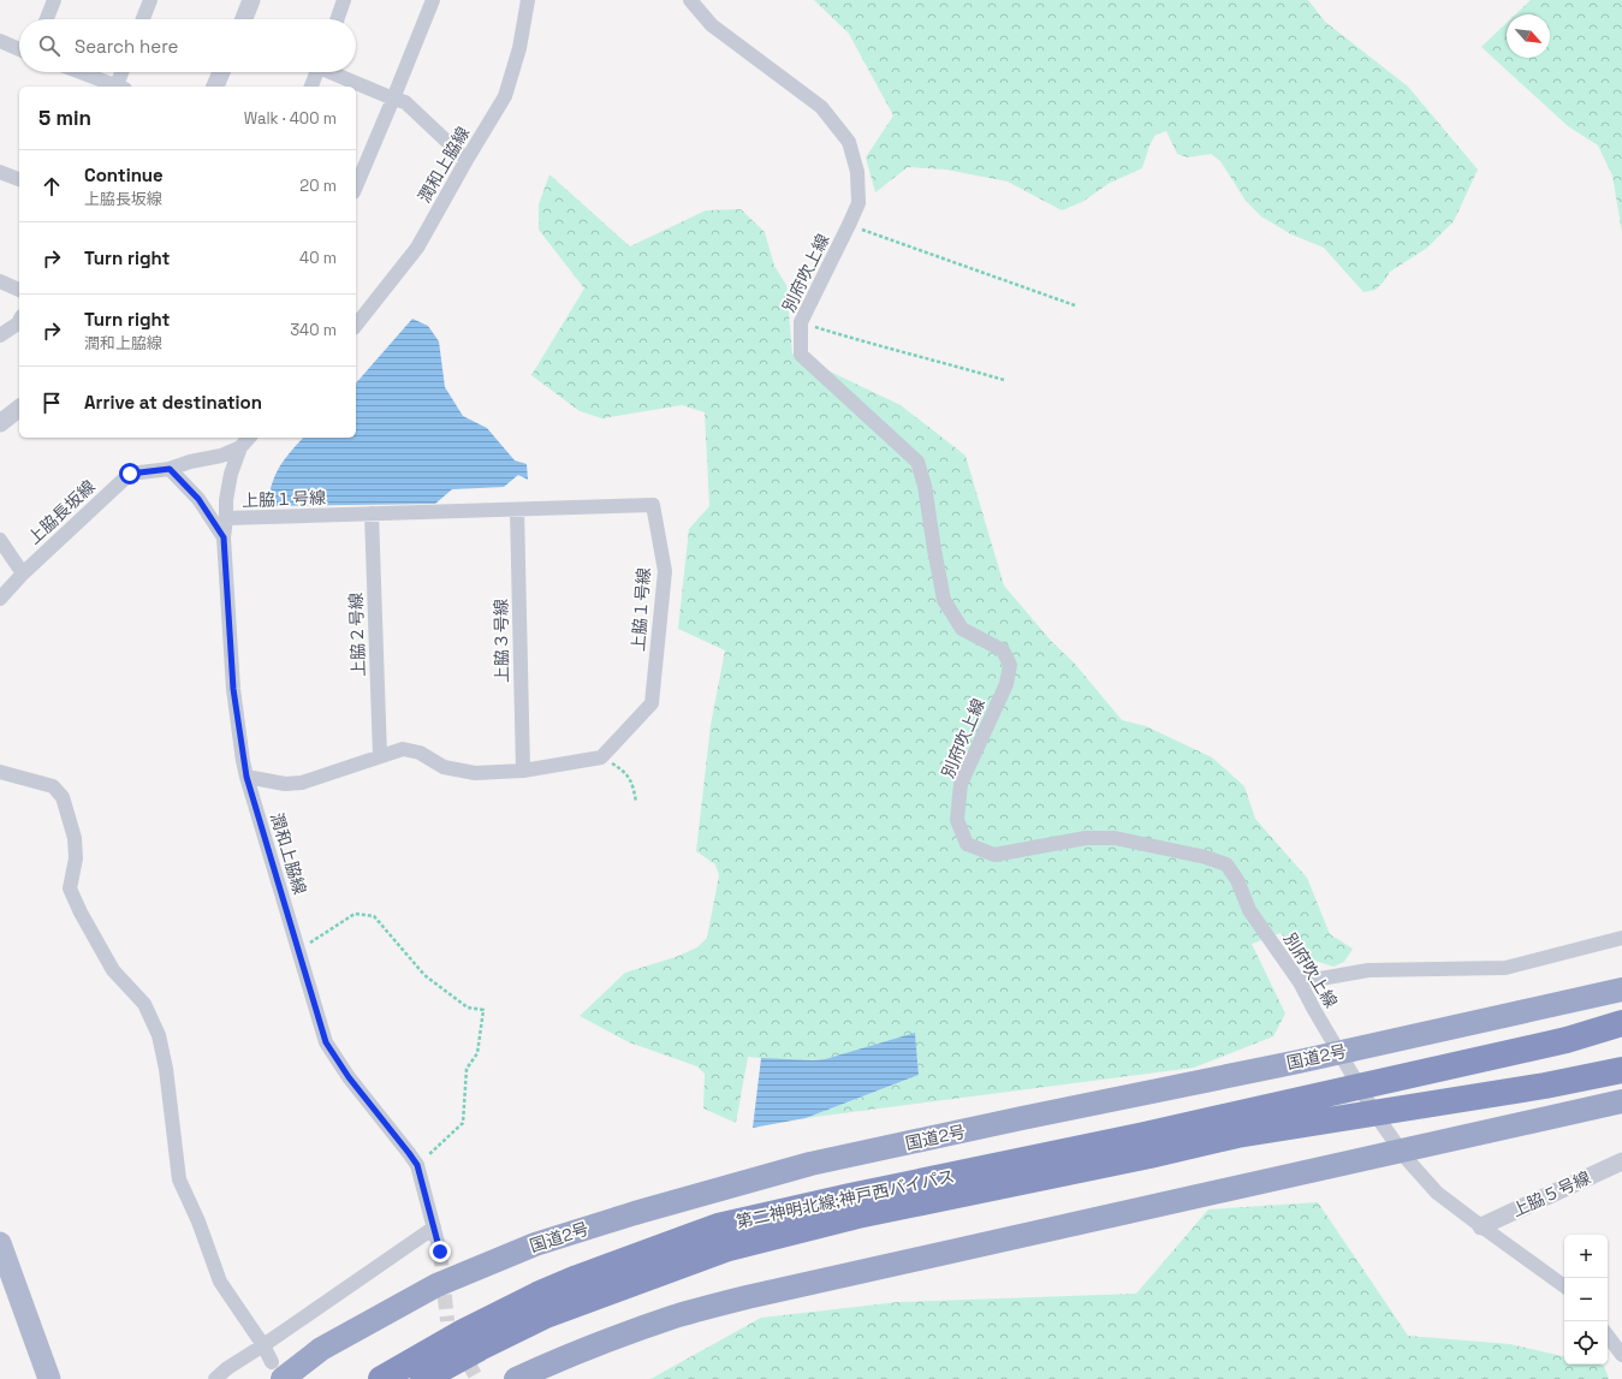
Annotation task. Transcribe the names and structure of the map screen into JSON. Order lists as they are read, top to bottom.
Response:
{
  "streets": {
    "highway": ["国道2号", "第二神明北線;神戸西バイパス"],
    "street": [
      "潤和上脇線",
      "別府吹上線",
      "上脇１号線",
      "上脇長坂線",
      "上脇２号線",
      "上脇３号線",
      "上脇５号線"
    ]
  },
  "crossings": [
    ["潤和上脇線", "上脇１号線"],
    ["潤和上脇線", "上脇長坂線"],
    ["別府吹上線", "上脇５号線"],
    ["上脇１号線", "上脇２号線"],
    ["上脇１号線", "上脇３号線"]
  ],
  "north": "bottom right",
  "page": {
    "search": "Search here",
    "heading": ["5 min", "Walk · 400 m"],
    "list": [
      ["Continue", "上脇長坂線", "20 m"],
      ["Turn right", "40 m"],
      ["Turn right", "潤和上脇線", "340 m"],
      "Arrive at destination"
    ],
    "map_buttons": ["+", "−"]
  }
}
